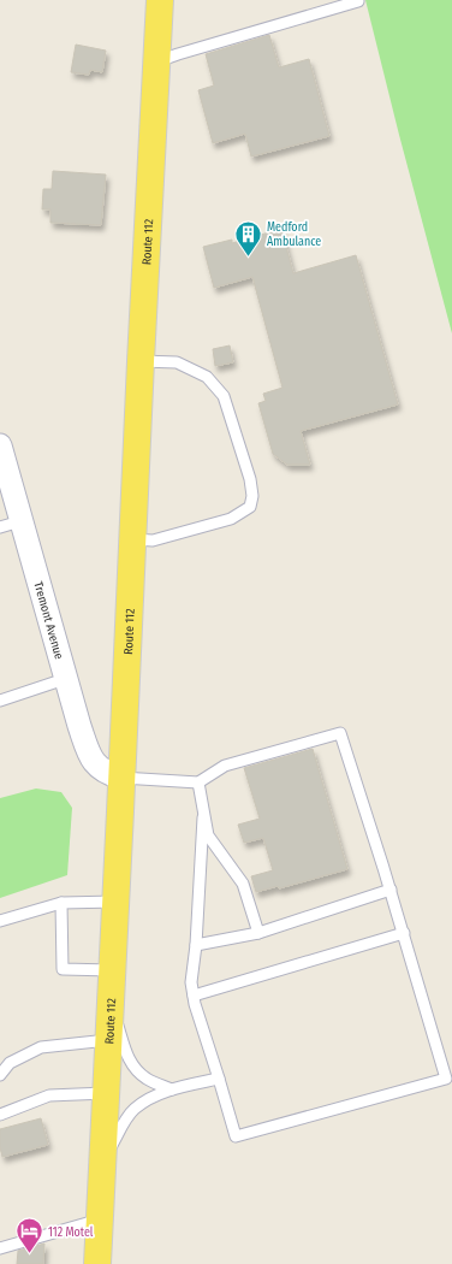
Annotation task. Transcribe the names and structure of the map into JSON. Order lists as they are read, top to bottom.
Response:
{
  "streets": {
    "main road": ["Route 112"],
    "street": ["Tremont Avenue"]
  },
  "crossings": [
    ["Route 112", "Tremont Avenue"]
  ],
  "places": {
    "building": ["Medford Ambulance"],
    "hotel": ["112 Motel"]
  }
}
